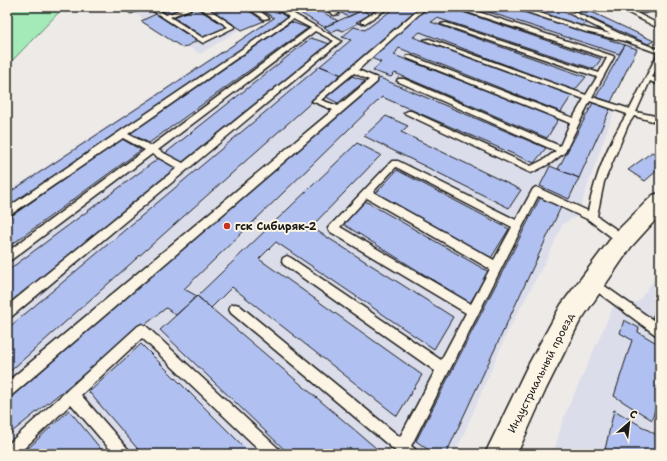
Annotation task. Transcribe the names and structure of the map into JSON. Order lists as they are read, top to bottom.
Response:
{
  "streets": {
    "street": ["Индустриальный проезд"]
  },
  "places": ["гск Сибиряк-2"],
  "north": "top right"
}
